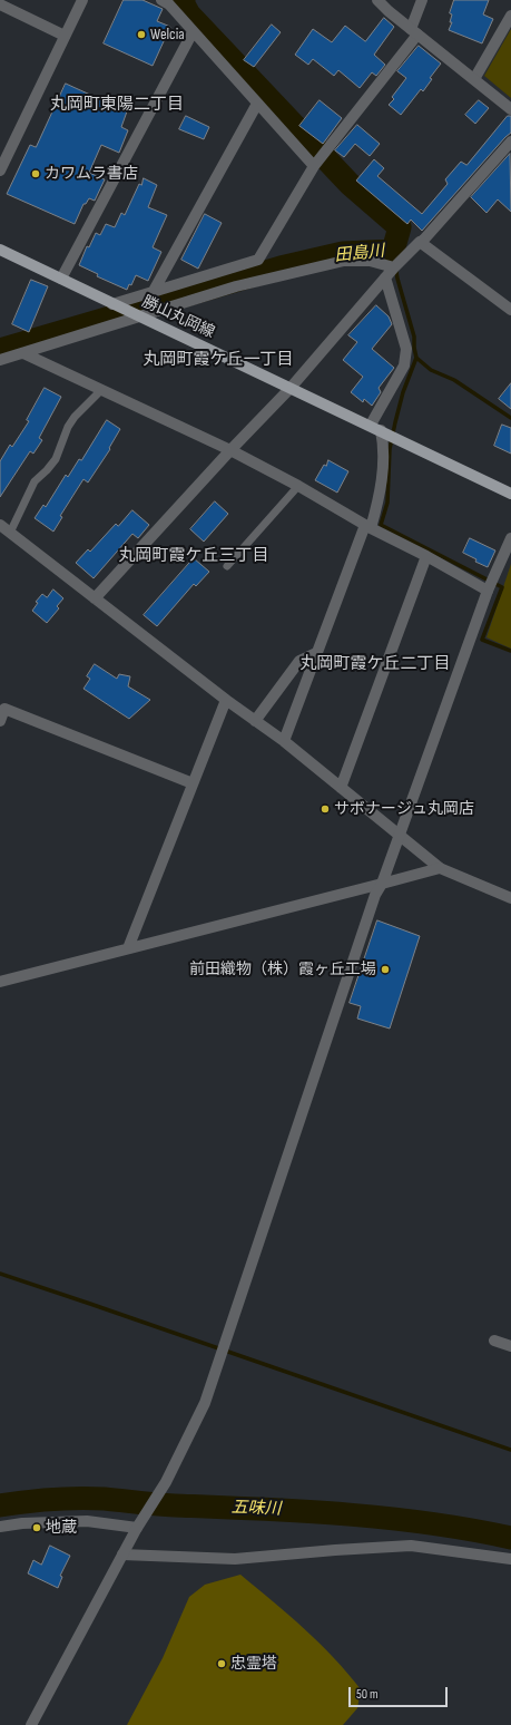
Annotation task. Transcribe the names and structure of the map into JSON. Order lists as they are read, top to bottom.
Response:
{
  "streets": {
    "main road": ["勝山丸岡線"]
  },
  "districts": [
    "丸岡町東陽二丁目",
    "丸岡町霞ケ丘一丁目",
    "丸岡町霞ケ丘三丁目",
    "丸岡町霞ケ丘二丁目"
  ],
  "water": ["田島川", "五味川"],
  "places": [
    "Welcia",
    "カワムラ書店",
    "サボナージュ丸岡店",
    "前田織物（株）霞ヶ丘工場",
    "地蔵",
    "忠霊塔"
  ],
  "scale_bar": "50 m"
}
